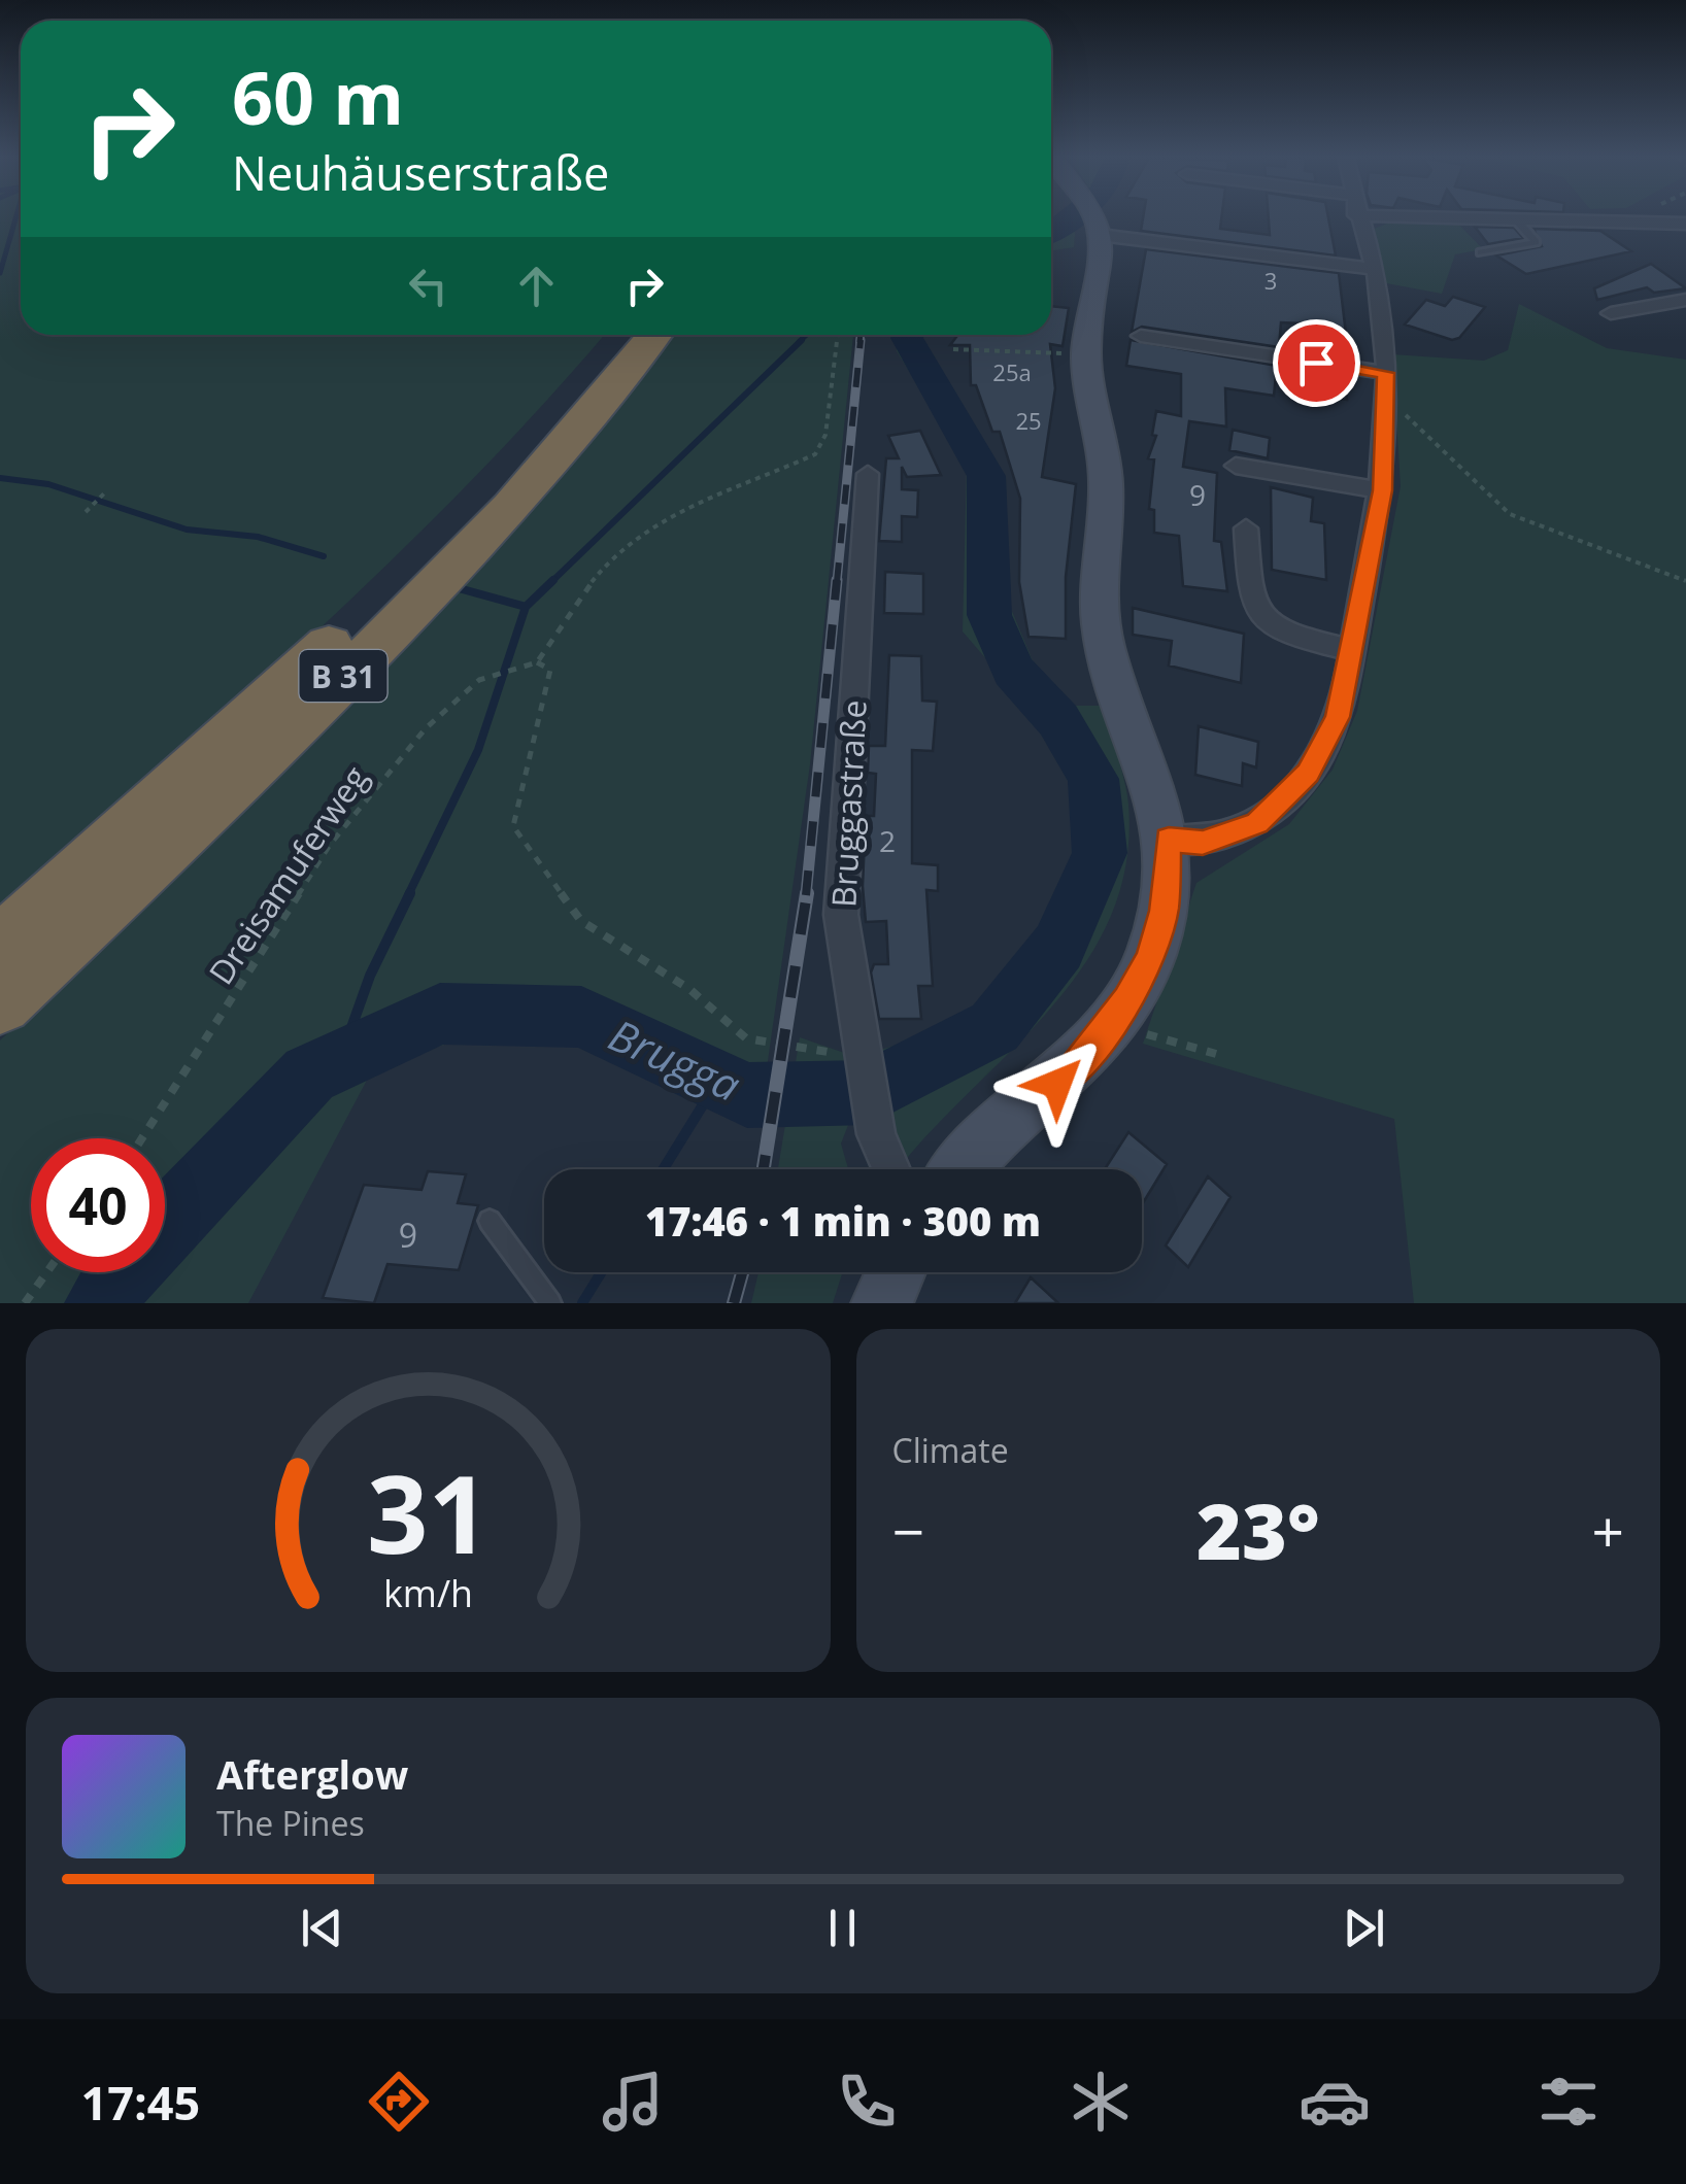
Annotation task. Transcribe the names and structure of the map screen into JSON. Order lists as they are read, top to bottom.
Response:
{
  "streets": {
    "highway": ["B 31"],
    "street": ["Bruggastraße"],
    "path": ["Dreisamuferweg"]
  },
  "water": ["Brugga"],
  "house_numbers": [
    "3",
    "25a",
    "25",
    "9",
    "2",
    "9"
  ],
  "page": {
    "turn": ["60 m", "Neuhäuserstraße"],
    "limit": "40",
    "trip": "17:46 · 1 min · 300 m",
    "tile": "Climate",
    "heat": ["−", "23°", "+"],
    "song": ["Afterglow", "The Pines"],
    "tabs": "17:45",
    "gauge": ["31", "km/h"]
  }
}
